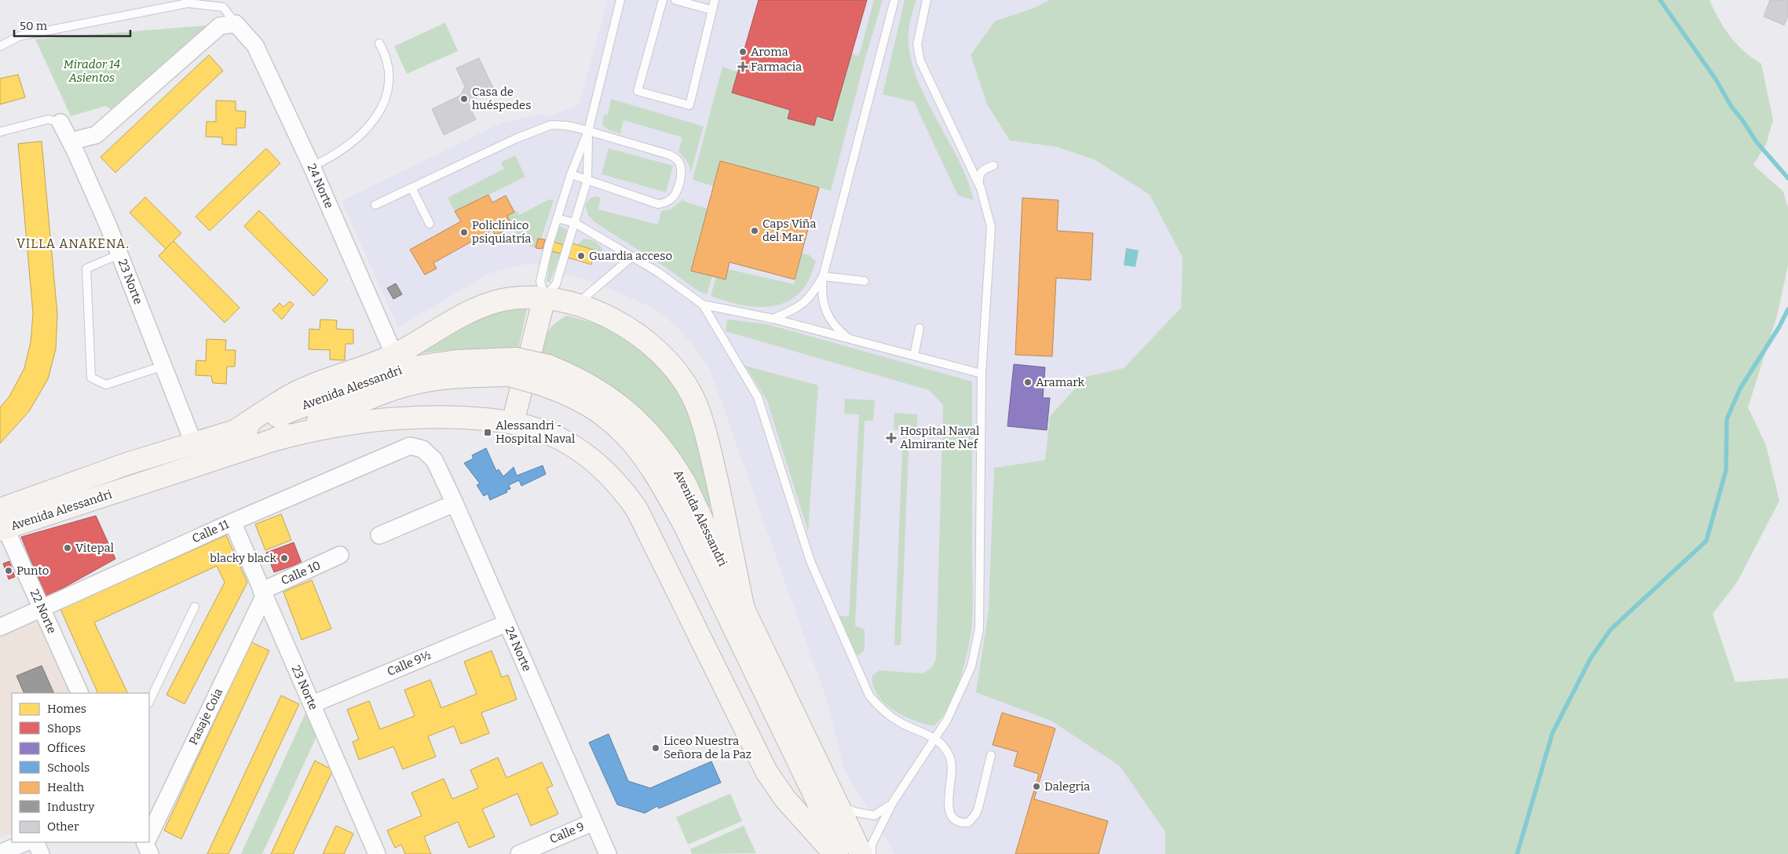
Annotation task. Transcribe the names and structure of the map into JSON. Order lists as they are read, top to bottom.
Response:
{
  "streets": {
    "main road": ["Avenida Alessandri"],
    "street": [
      "24 Norte",
      "23 Norte",
      "Calle 11",
      "Calle 10",
      "22 Norte",
      "Calle 9½",
      "Pasaje Coia",
      "Calle 9"
    ]
  },
  "crossings": [
    ["24 Norte", "Calle 11"],
    ["24 Norte", "Calle 9½"],
    ["24 Norte", "Calle 9"],
    ["23 Norte", "Avenida Alessandri"],
    ["23 Norte", "Calle 11"],
    ["23 Norte", "Calle 10"],
    ["23 Norte", "Calle 9½"],
    ["23 Norte", "Pasaje Coia"],
    ["Avenida Alessandri", "22 Norte"],
    ["Calle 11", "22 Norte"],
    ["Calle 10", "Pasaje Coia"]
  ],
  "districts": ["VILLA ANAKENA."],
  "parks": ["Mirador 14 Asientos"],
  "places": {
    "other": [
      "Aroma",
      "Casa de huéspedes",
      "Caps Viña del Mar",
      "Policlínico psiquiatría",
      "Guardia acceso",
      "Aramark",
      "Vitepal",
      "blacky black",
      "Punto",
      "Liceo Nuestra Señora de la Paz",
      "Dalegría"
    ],
    "health": ["Farmacia", "Hospital Naval Almirante Nef"],
    "transit": ["Alessandri - Hospital Naval"]
  },
  "legend": [
    "Homes",
    "Shops",
    "Offices",
    "Schools",
    "Health",
    "Industry",
    "Other"
  ],
  "scale_bar": "50 m"
}
